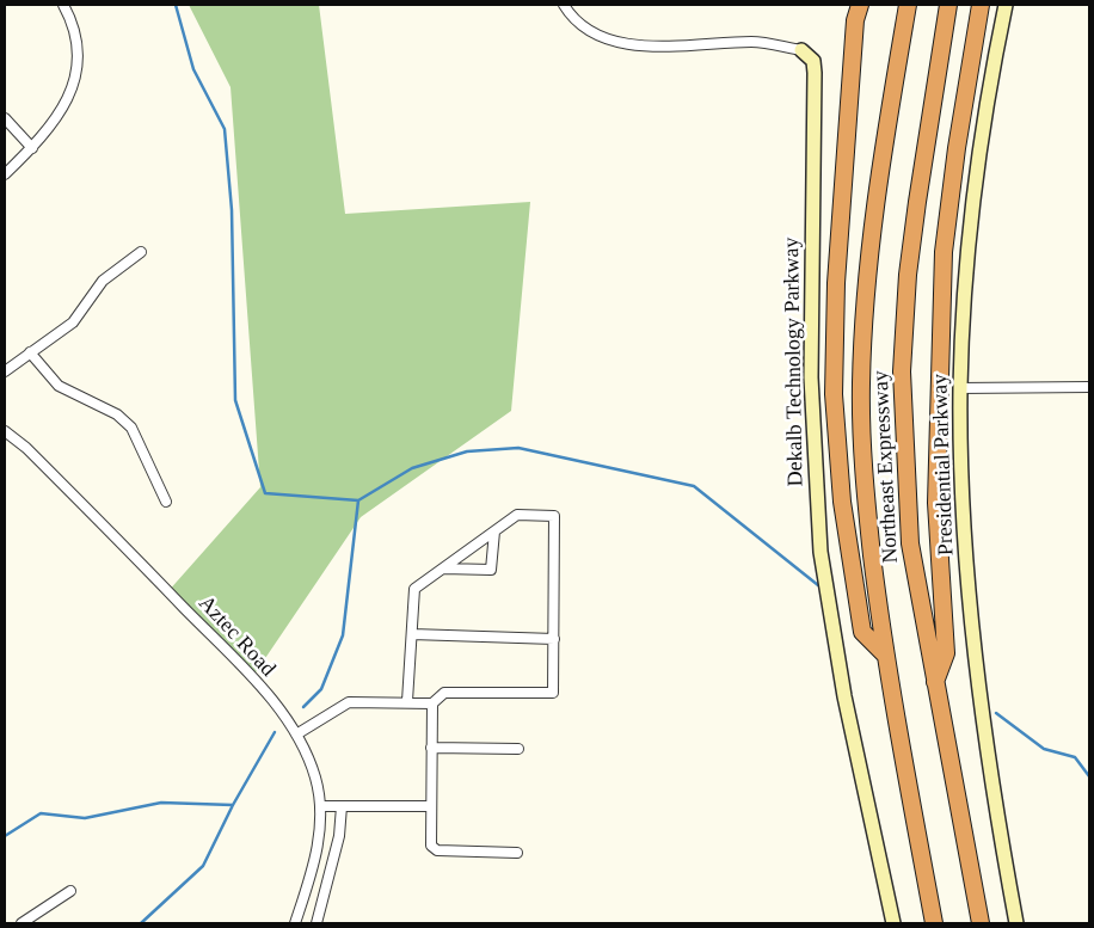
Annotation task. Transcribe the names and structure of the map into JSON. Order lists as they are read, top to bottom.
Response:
{
  "streets": {
    "highway": ["Northeast Expressway"],
    "street": ["Dekalb Technology Parkway", "Presidential Parkway", "Aztec Road"]
  }
}
